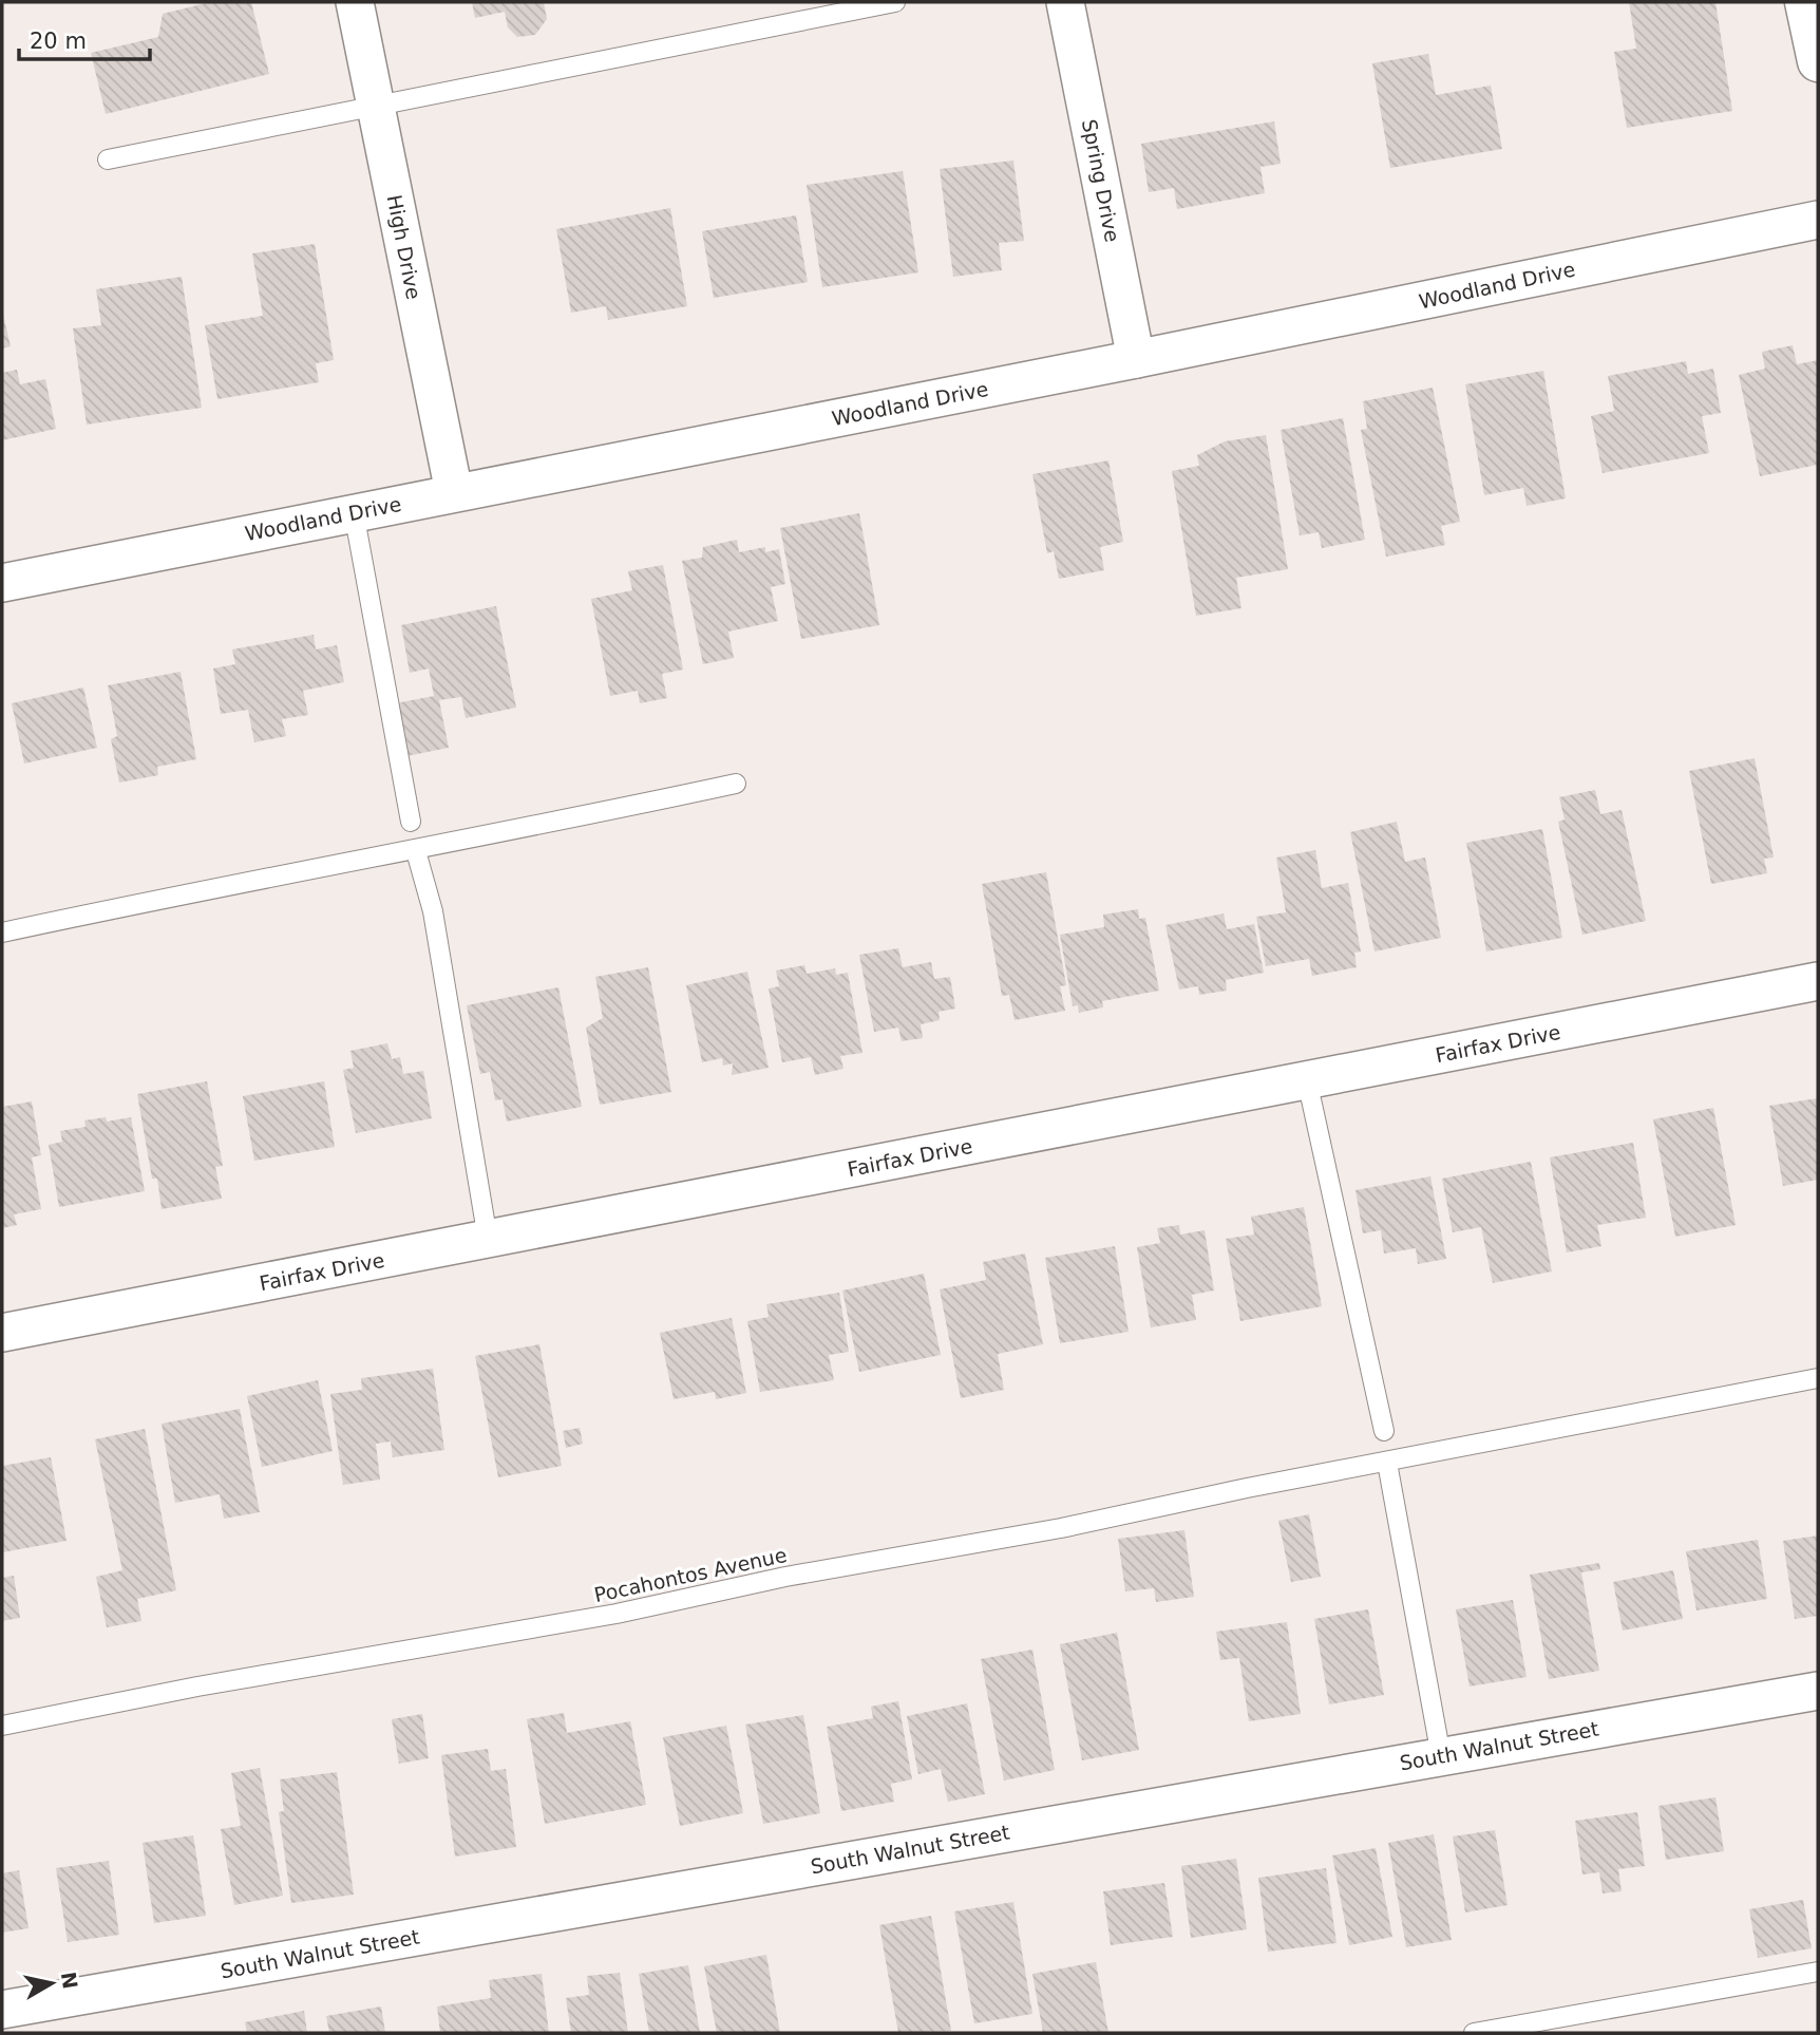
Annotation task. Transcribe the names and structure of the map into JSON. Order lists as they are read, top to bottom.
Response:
{
  "streets": {
    "street": [
      "Spring Drive",
      "High Drive",
      "Woodland Drive",
      "Fairfax Drive",
      "South Walnut Street"
    ],
    "lane": ["Pocahontos Avenue"]
  },
  "crossings": [
    ["Spring Drive", "Woodland Drive"],
    ["High Drive", "Woodland Drive"]
  ],
  "scale_bar": "20 m",
  "north": "right"
}
